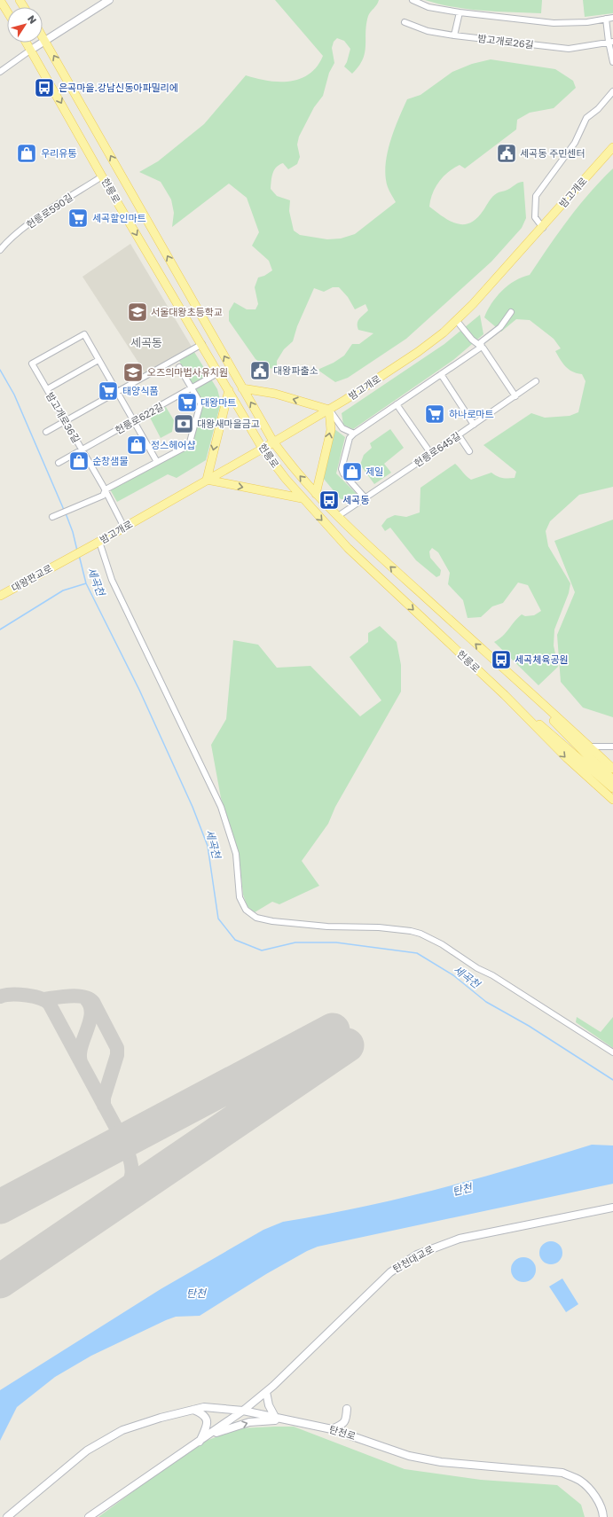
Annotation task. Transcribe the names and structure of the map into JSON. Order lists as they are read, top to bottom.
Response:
{
  "streets": {
    "main road": ["헌릉로", "밤고개로", "대왕판교로"],
    "street": [
      "밤고개로26길",
      "헌릉로590길",
      "밤고개로36길",
      "헌릉로622길",
      "헌릉로645길",
      "탄천대교로",
      "탄천로"
    ]
  },
  "crossings": [
    ["헌릉로", "밤고개로"],
    ["헌릉로", "헌릉로590길"],
    ["헌릉로", "헌릉로622길"],
    ["헌릉로", "헌릉로645길"],
    ["밤고개로", "밤고개로36길"],
    ["밤고개로", "대왕판교로"],
    ["밤고개로36길", "헌릉로622길"],
    ["탄천대교로", "탄천로"]
  ],
  "districts": ["세곡동"],
  "water": ["세곡천", "탄천"],
  "places": {
    "bus stop": ["은곡마을.강남신동아파밀리에", "세곡동", "세곡체육공원"],
    "shop": [
      "우리유통",
      "정스헤어샵",
      "순창샘물",
      "제일"
    ],
    "public building": ["세곡동 주민센터", "대왕파출소"],
    "supermarket": [
      "세곡할인마트",
      "태양식품",
      "대왕마트",
      "하나로마트"
    ],
    "school or university": ["서울대왕초등학교", "오즈의마법사유치원"],
    "bank": ["대왕새마을금고"]
  },
  "north": "top right"
}
